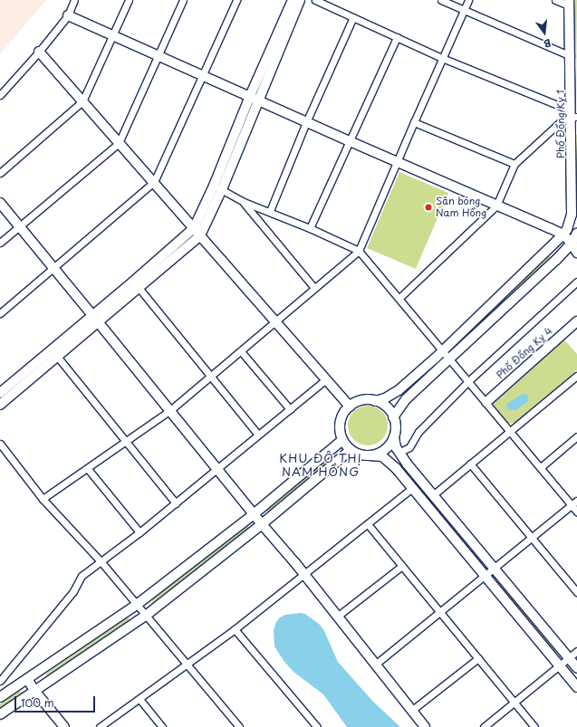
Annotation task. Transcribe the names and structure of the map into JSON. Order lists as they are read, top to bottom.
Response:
{
  "streets": {
    "street": ["Phố Đồng Kỵ 1", "Phố Đồng Kỵ 4"]
  },
  "districts": ["KHU ĐÔ THỊ NAM HỒNG"],
  "places": ["Sân bóng Nam Hồng"],
  "scale_bar": "100 m",
  "north": "bottom"
}
